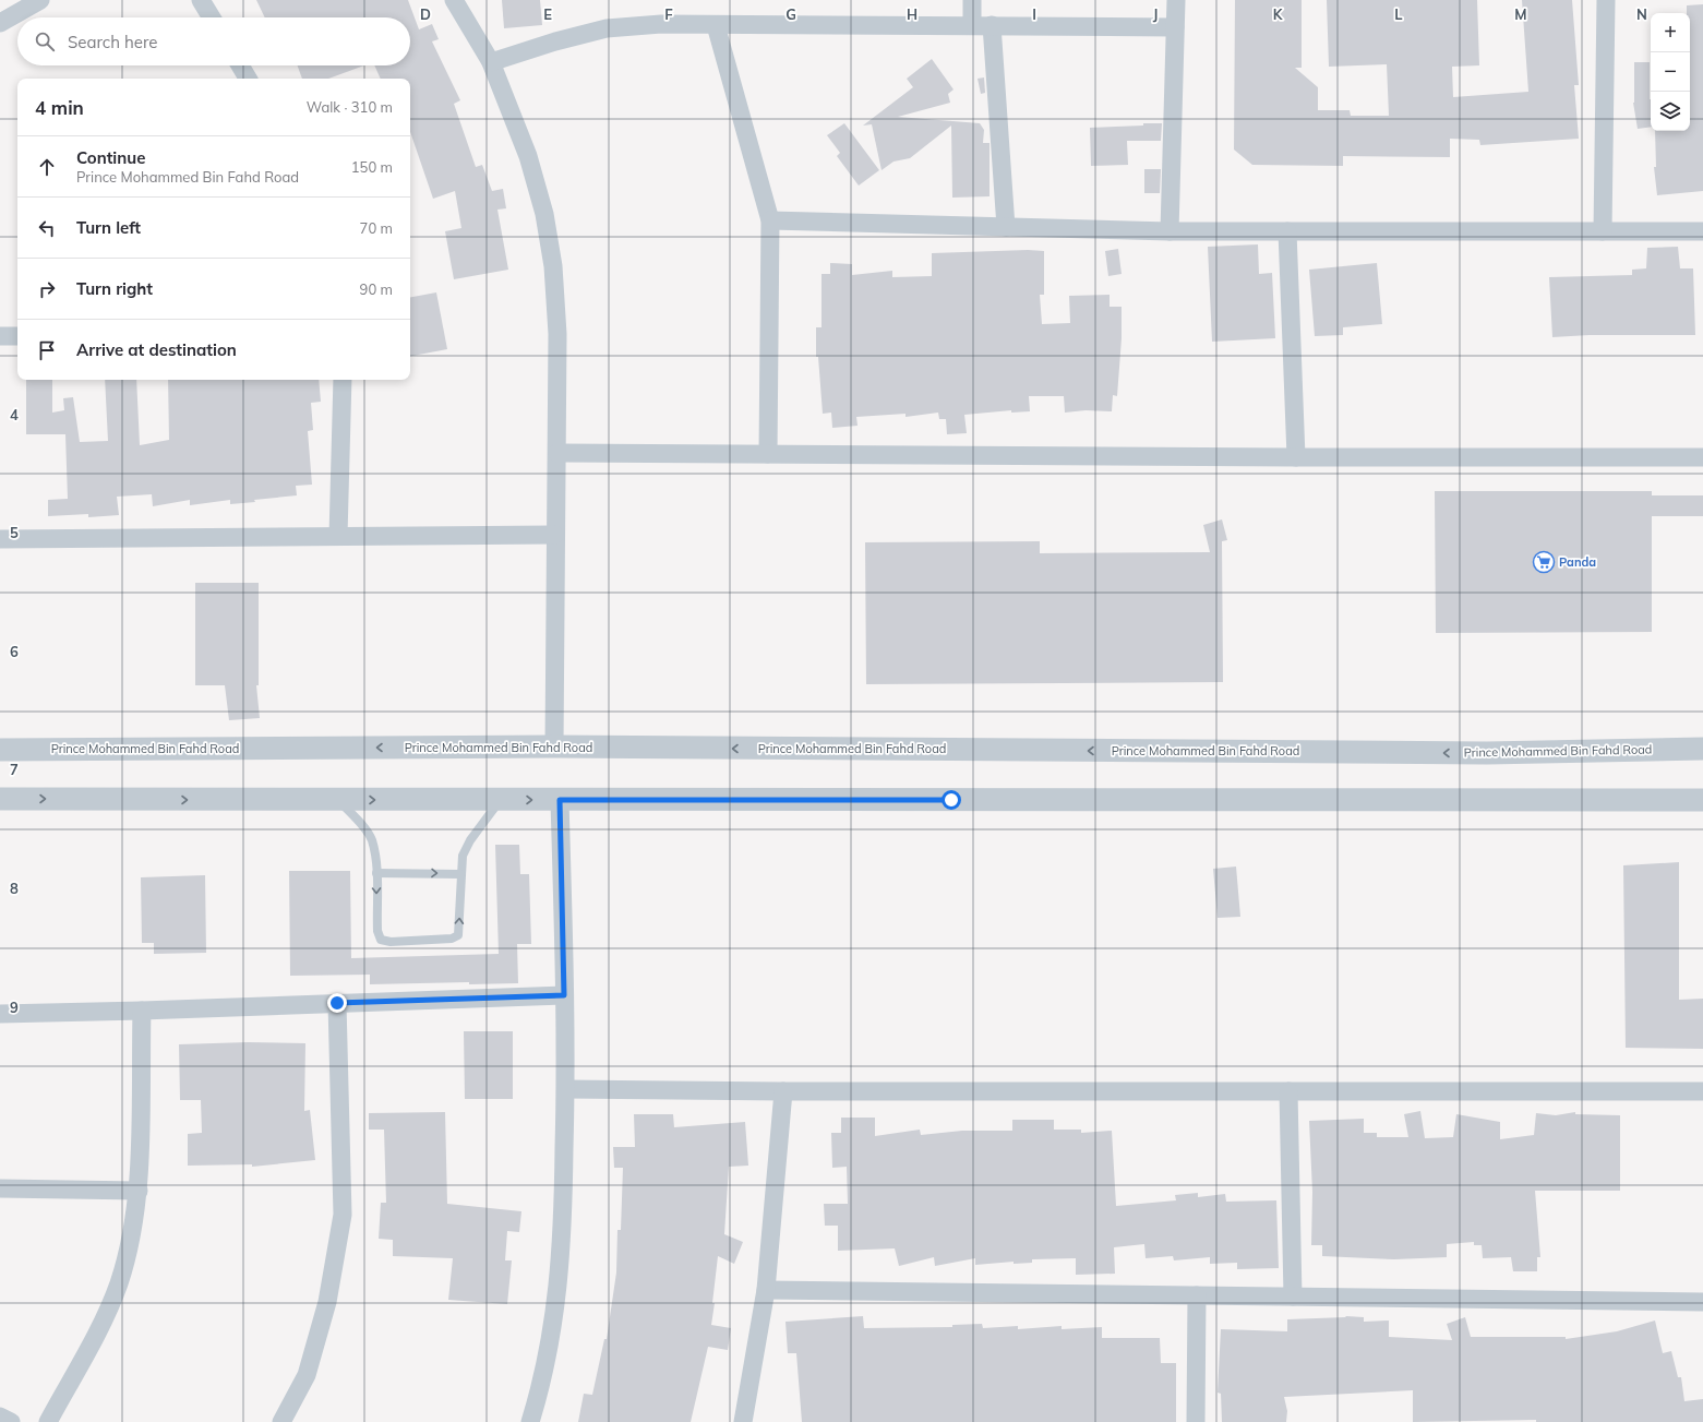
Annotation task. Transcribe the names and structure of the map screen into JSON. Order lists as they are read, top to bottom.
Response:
{
  "streets": {
    "street": ["Prince Mohammed Bin Fahd Road"]
  },
  "places": {
    "supermarket": ["Panda"]
  },
  "page": {
    "map_buttons": ["+", "−"],
    "search": "Search here",
    "heading": ["4 min", "Walk · 310 m"],
    "list": [
      ["Continue", "Prince Mohammed Bin Fahd Road", "150 m"],
      ["Turn left", "70 m"],
      ["Turn right", "90 m"],
      "Arrive at destination"
    ]
  },
  "grid": {
    "columns": [
      "D",
      "E",
      "F",
      "G",
      "H",
      "I",
      "J",
      "K",
      "L",
      "M",
      "N"
    ],
    "rows": [
      "4",
      "5",
      "6",
      "7",
      "8",
      "9"
    ]
  }
}
